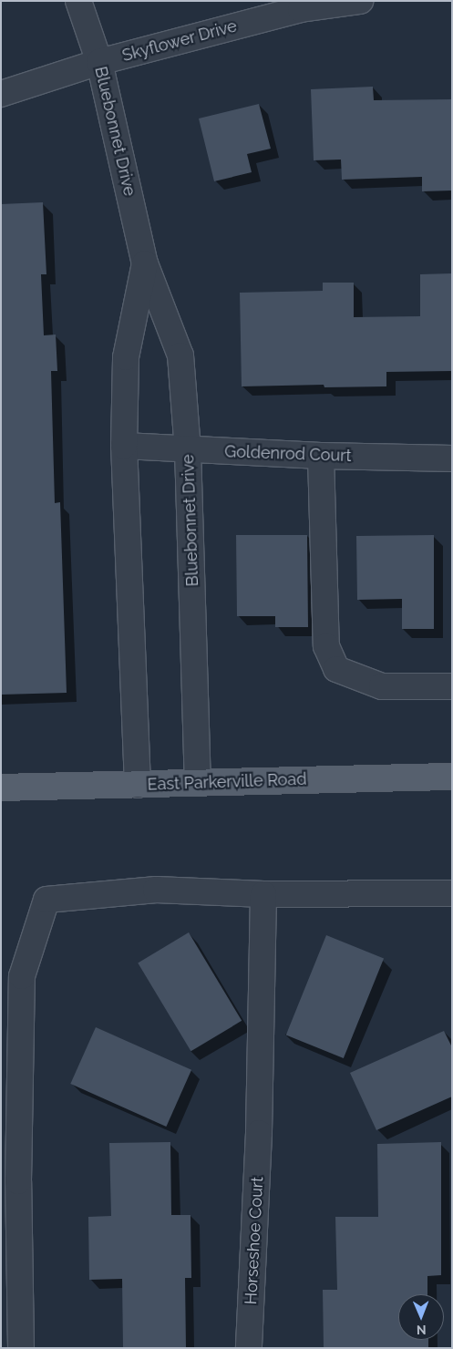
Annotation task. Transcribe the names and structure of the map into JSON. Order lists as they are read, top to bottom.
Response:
{
  "streets": {
    "main road": ["East Parkerville Road"],
    "street": [
      "Skyflower Drive",
      "Bluebonnet Drive",
      "Goldenrod Court",
      "Horseshoe Court"
    ]
  },
  "crossings": [
    ["Skyflower Drive", "Bluebonnet Drive"],
    ["Bluebonnet Drive", "Goldenrod Court"],
    ["Bluebonnet Drive", "East Parkerville Road"]
  ],
  "north": "bottom"
}
